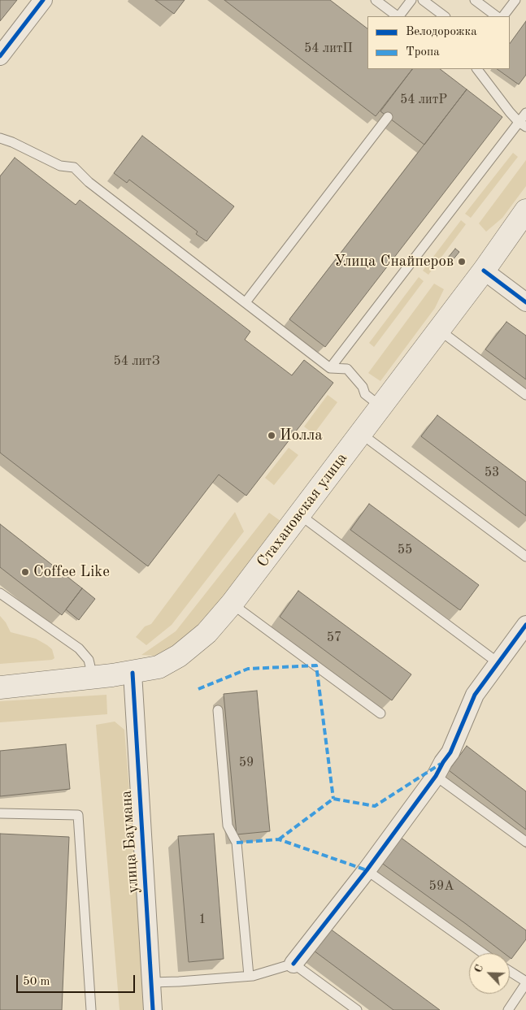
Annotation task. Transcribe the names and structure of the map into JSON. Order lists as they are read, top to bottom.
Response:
{
  "streets": {
    "main road": ["Стахановская улица"],
    "street": ["улица Баумана"]
  },
  "crossings": [
    ["Стахановская улица", "улица Баумана"]
  ],
  "places": ["Улица Снайперов", "Иолла", "Coffee Like"],
  "house_numbers": [
    "54 литП",
    "54 литР",
    "54 литЗ",
    "53",
    "55",
    "57",
    "59",
    "59А",
    "1"
  ],
  "legend": ["Велодорожка", "Тропа"],
  "scale_bar": "50 m",
  "north": "top left"
}
